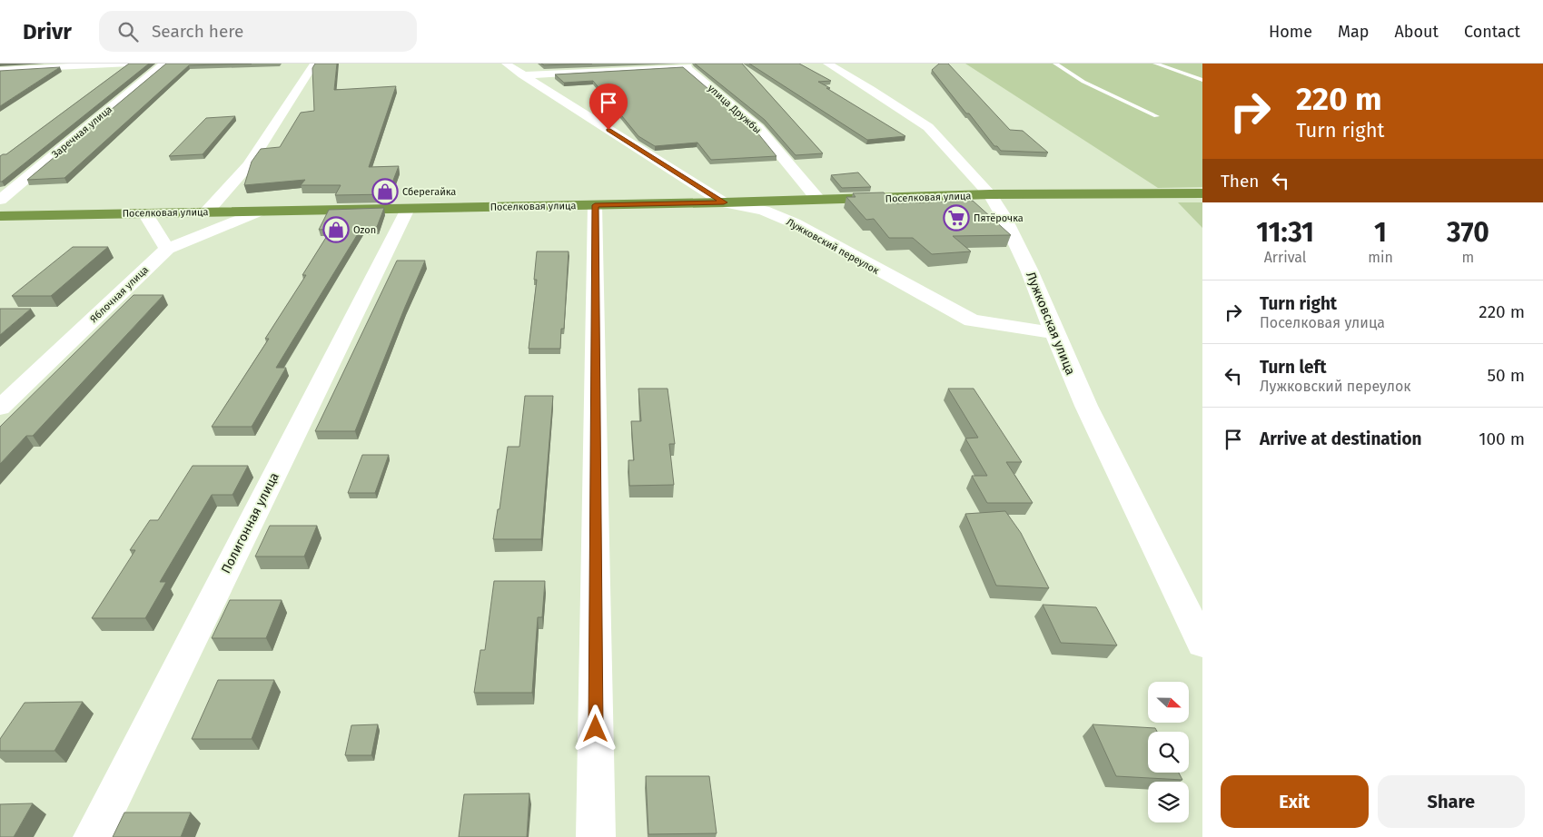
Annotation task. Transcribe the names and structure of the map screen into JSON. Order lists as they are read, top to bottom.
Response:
{
  "streets": {
    "highway": ["Поселковая улица"],
    "street": [
      "улица Дружбы",
      "Заречная улица",
      "Лужковский переулок",
      "Яблочная улица",
      "Лужковская улица",
      "Полигонная улица"
    ]
  },
  "crossings": [
    ["улица Дружбы", "Поселковая улица"],
    ["Поселковая улица", "Лужковский переулок"],
    ["Поселковая улица", "Яблочная улица"],
    ["Поселковая улица", "Лужковская улица"],
    ["Поселковая улица", "Полигонная улица"],
    ["Лужковский переулок", "Лужковская улица"]
  ],
  "places": {
    "shop": ["Сберегайка", "Ozon"],
    "supermarket": ["Пятёрочка"]
  },
  "north": "right",
  "page": {
    "header": "Drivr",
    "search": "Search here",
    "nav": [
      "Home",
      "Map",
      "About",
      "Contact"
    ],
    "turn": ["220 m", "Turn right"],
    "then": "Then",
    "eta": [
      "11:31",
      "Arrival",
      "1",
      "min",
      "370",
      "m"
    ],
    "list": [
      {
        "name": "Turn right",
        "note": "Поселковая улица",
        "value": "220 m"
      },
      {
        "name": "Turn left",
        "note": "Лужковский переулок",
        "value": "50 m"
      },
      {
        "name": "Arrive at destination",
        "value": "100 m"
      }
    ],
    "buttons": ["Exit", "Share"]
  }
}
